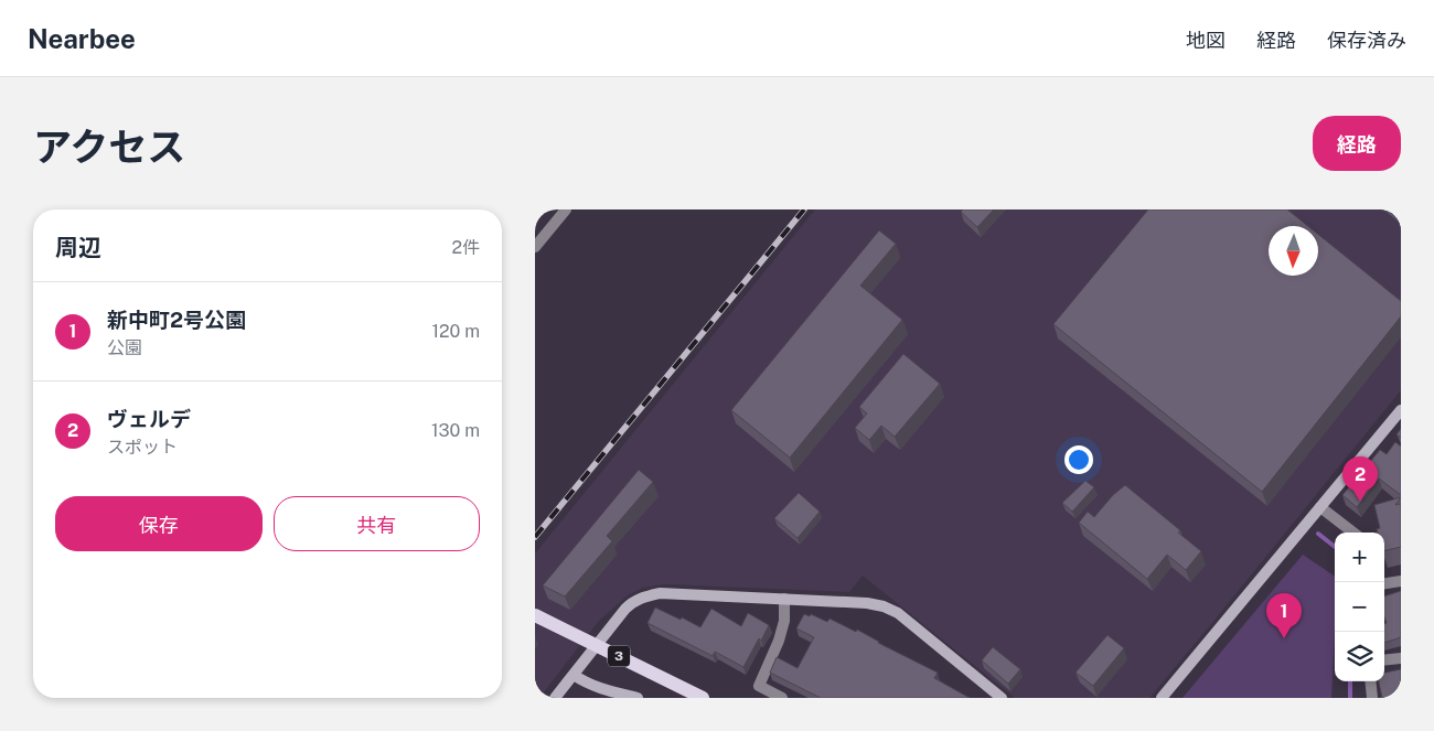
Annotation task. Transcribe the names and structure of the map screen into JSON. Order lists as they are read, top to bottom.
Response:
{
  "streets": {
    "main road": ["3"]
  },
  "north": "bottom",
  "page": {
    "header": "Nearbee",
    "nav": ["地図", "経路", "保存済み"],
    "title": "アクセス",
    "buttons": [
      "経路",
      ["保存", "共有"]
    ],
    "heading": ["周辺", "2件"],
    "list": [
      {
        "mark": "1",
        "name": "新中町2号公園",
        "note": "公園",
        "value": "120 m"
      },
      {
        "mark": "2",
        "name": "ヴェルデ",
        "note": "スポット",
        "value": "130 m"
      }
    ],
    "pins": ["2", "1"],
    "map_buttons": ["+", "−"]
  }
}
